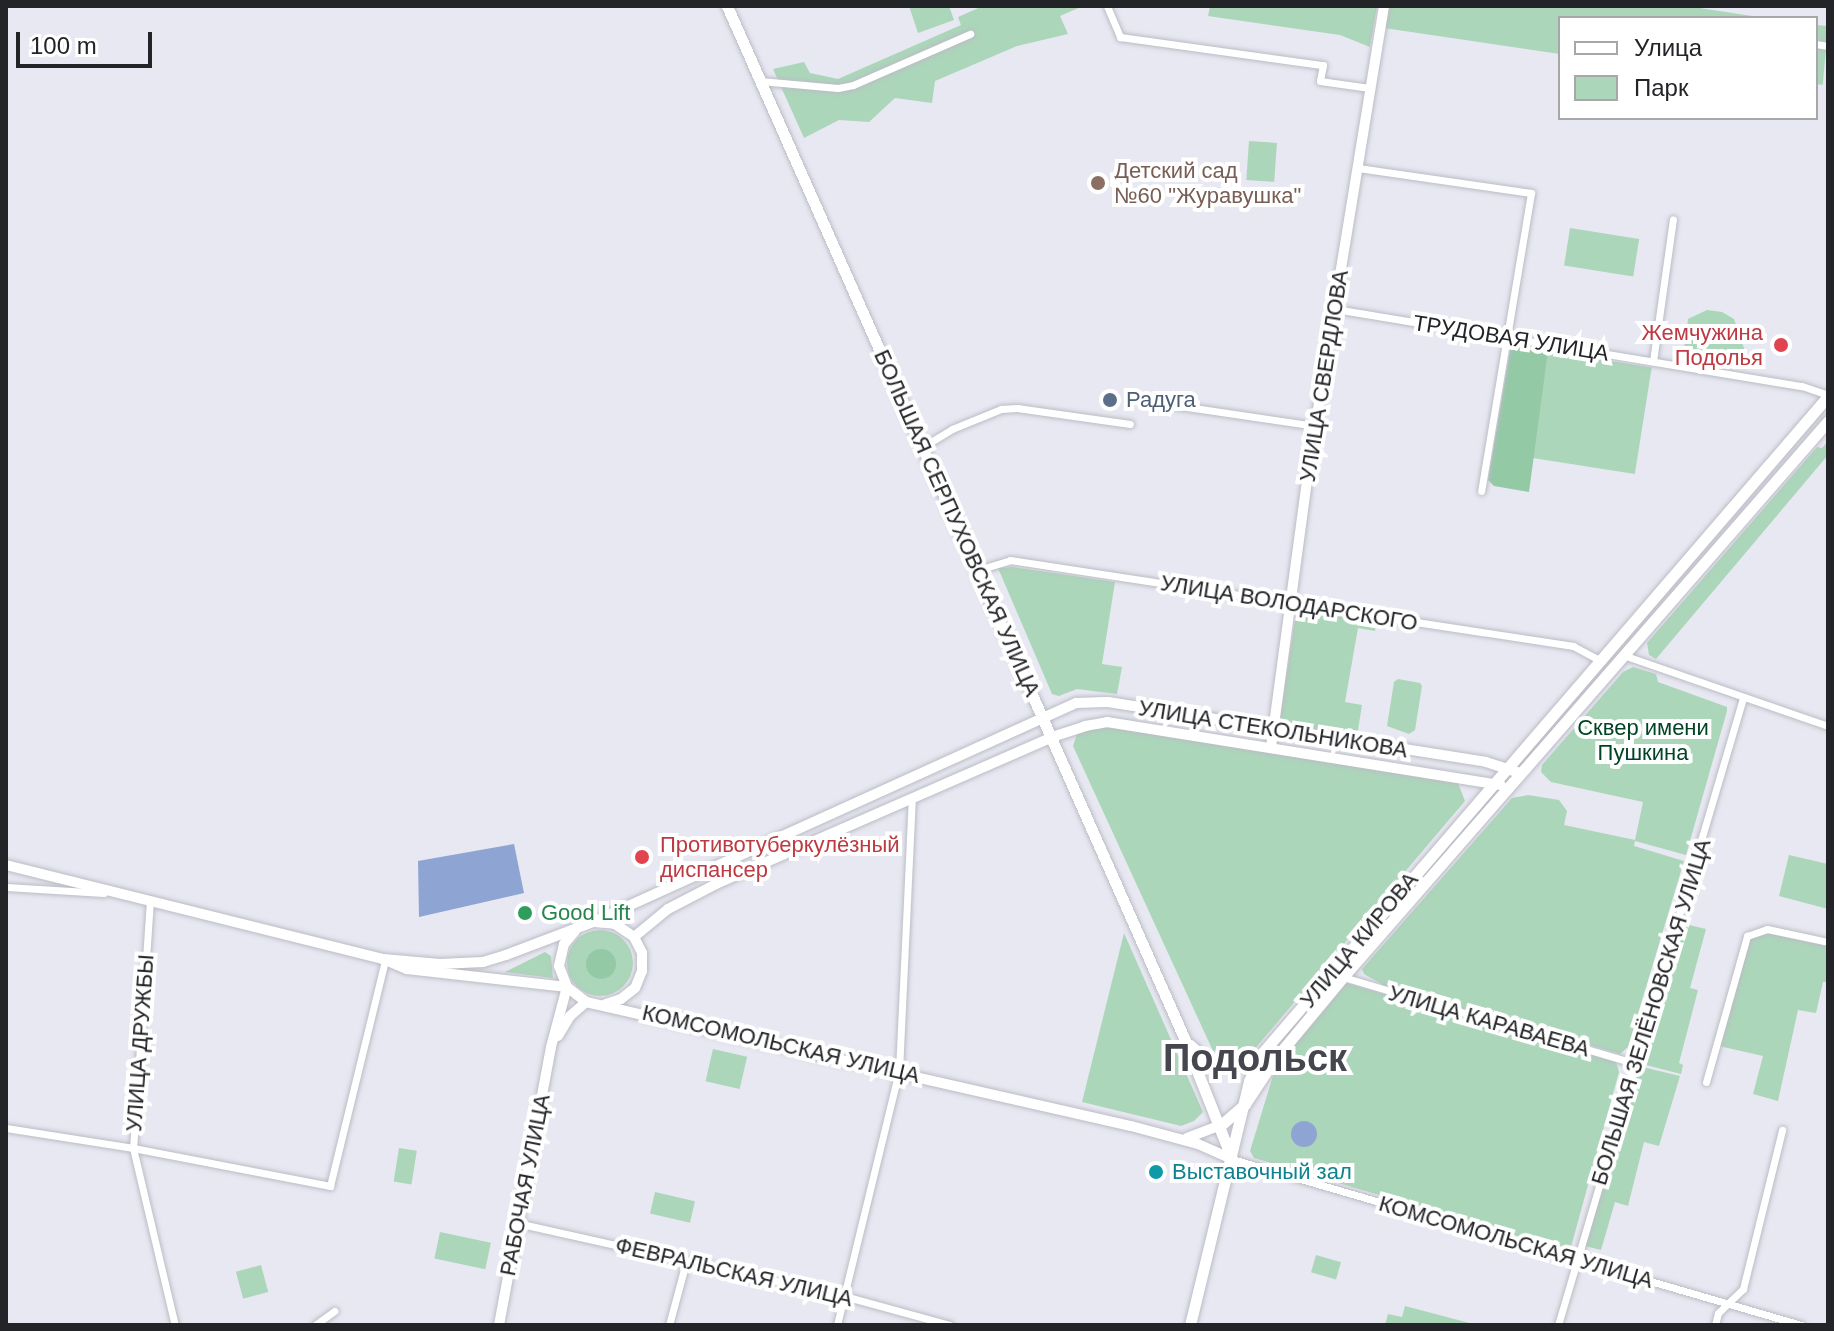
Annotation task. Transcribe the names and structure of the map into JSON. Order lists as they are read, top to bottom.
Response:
{
  "streets": {
    "main road": [
      "УЛИЦА СВЕРДЛОВА",
      "БОЛЬШАЯ СЕРПУХОВСКАЯ УЛИЦА",
      "УЛИЦА СТЕКОЛЬНИКОВА",
      "УЛИЦА КИРОВА",
      "КОМСОМОЛЬСКАЯ УЛИЦА",
      "РАБОЧАЯ УЛИЦА"
    ],
    "street": [
      "ТРУДОВАЯ УЛИЦА",
      "УЛИЦА ВОЛОДАРСКОГО",
      "БОЛЬШАЯ ЗЕЛЁНОВСКАЯ УЛИЦА",
      "УЛИЦА КАРАВАЕВА",
      "УЛИЦА ДРУЖБЫ",
      "ФЕВРАЛЬСКАЯ УЛИЦА"
    ]
  },
  "crossings": [
    ["ТРУДОВАЯ УЛИЦА", "УЛИЦА СВЕРДЛОВА"],
    ["ТРУДОВАЯ УЛИЦА", "УЛИЦА КИРОВА"],
    ["УЛИЦА СВЕРДЛОВА", "УЛИЦА ВОЛОДАРСКОГО"],
    ["УЛИЦА СВЕРДЛОВА", "УЛИЦА СТЕКОЛЬНИКОВА"],
    ["БОЛЬШАЯ СЕРПУХОВСКАЯ УЛИЦА", "УЛИЦА ВОЛОДАРСКОГО"],
    ["БОЛЬШАЯ СЕРПУХОВСКАЯ УЛИЦА", "УЛИЦА СТЕКОЛЬНИКОВА"],
    ["БОЛЬШАЯ СЕРПУХОВСКАЯ УЛИЦА", "КОМСОМОЛЬСКАЯ УЛИЦА"],
    ["УЛИЦА ВОЛОДАРСКОГО", "УЛИЦА КИРОВА"],
    ["УЛИЦА СТЕКОЛЬНИКОВА", "УЛИЦА КИРОВА"],
    ["УЛИЦА СТЕКОЛЬНИКОВА", "КОМСОМОЛЬСКАЯ УЛИЦА"],
    ["УЛИЦА СТЕКОЛЬНИКОВА", "РАБОЧАЯ УЛИЦА"],
    ["УЛИЦА КИРОВА", "УЛИЦА КАРАВАЕВА"],
    ["БОЛЬШАЯ ЗЕЛЁНОВСКАЯ УЛИЦА", "УЛИЦА КАРАВАЕВА"],
    ["БОЛЬШАЯ ЗЕЛЁНОВСКАЯ УЛИЦА", "КОМСОМОЛЬСКАЯ УЛИЦА"],
    ["КОМСОМОЛЬСКАЯ УЛИЦА", "РАБОЧАЯ УЛИЦА"],
    ["РАБОЧАЯ УЛИЦА", "ФЕВРАЛЬСКАЯ УЛИЦА"]
  ],
  "districts": ["Подольск"],
  "parks": ["Сквер имени Пушкина"],
  "places": [
    "Детский сад №60 \"Журавушка\"",
    "Жемчужина Подолья",
    "Радуга",
    "Противотуберкулёзный диспансер",
    "Good Lift",
    "Выставочный зал"
  ],
  "legend": ["Улица", "Парк"],
  "scale_bar": "100 m"
}
